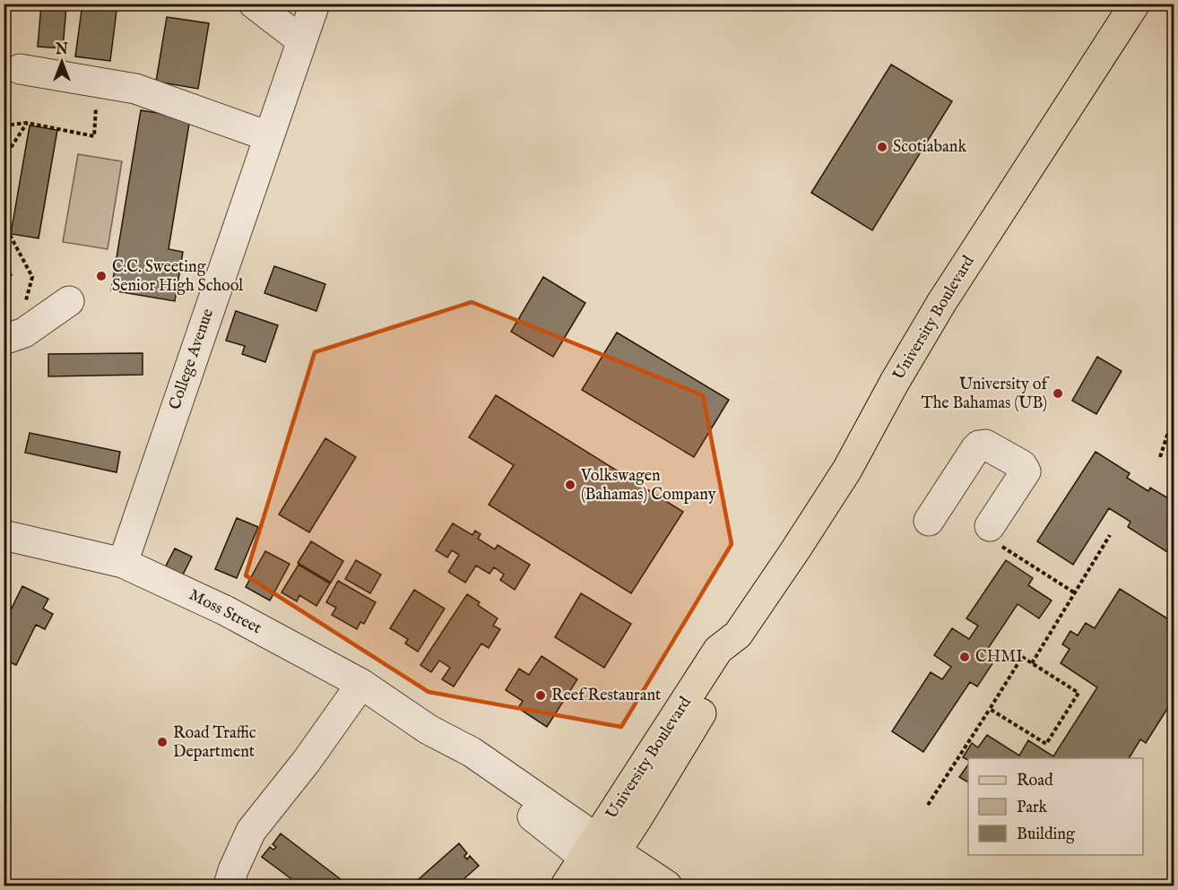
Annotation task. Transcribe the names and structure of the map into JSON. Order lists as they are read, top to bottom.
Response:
{
  "streets": {
    "main road": ["University Boulevard"],
    "street": ["College Avenue", "Moss Street"]
  },
  "crossings": [
    ["University Boulevard", "Moss Street"],
    ["College Avenue", "Moss Street"]
  ],
  "places": [
    "Scotiabank",
    "C.C. Sweeting Senior High School",
    "University of The Bahamas (UB)",
    "Volkswagen (Bahamas) Company",
    "CHMI",
    "Reef Restaurant",
    "Road Traffic Department"
  ],
  "legend": ["Road", "Park", "Building"],
  "north": "top"
}
